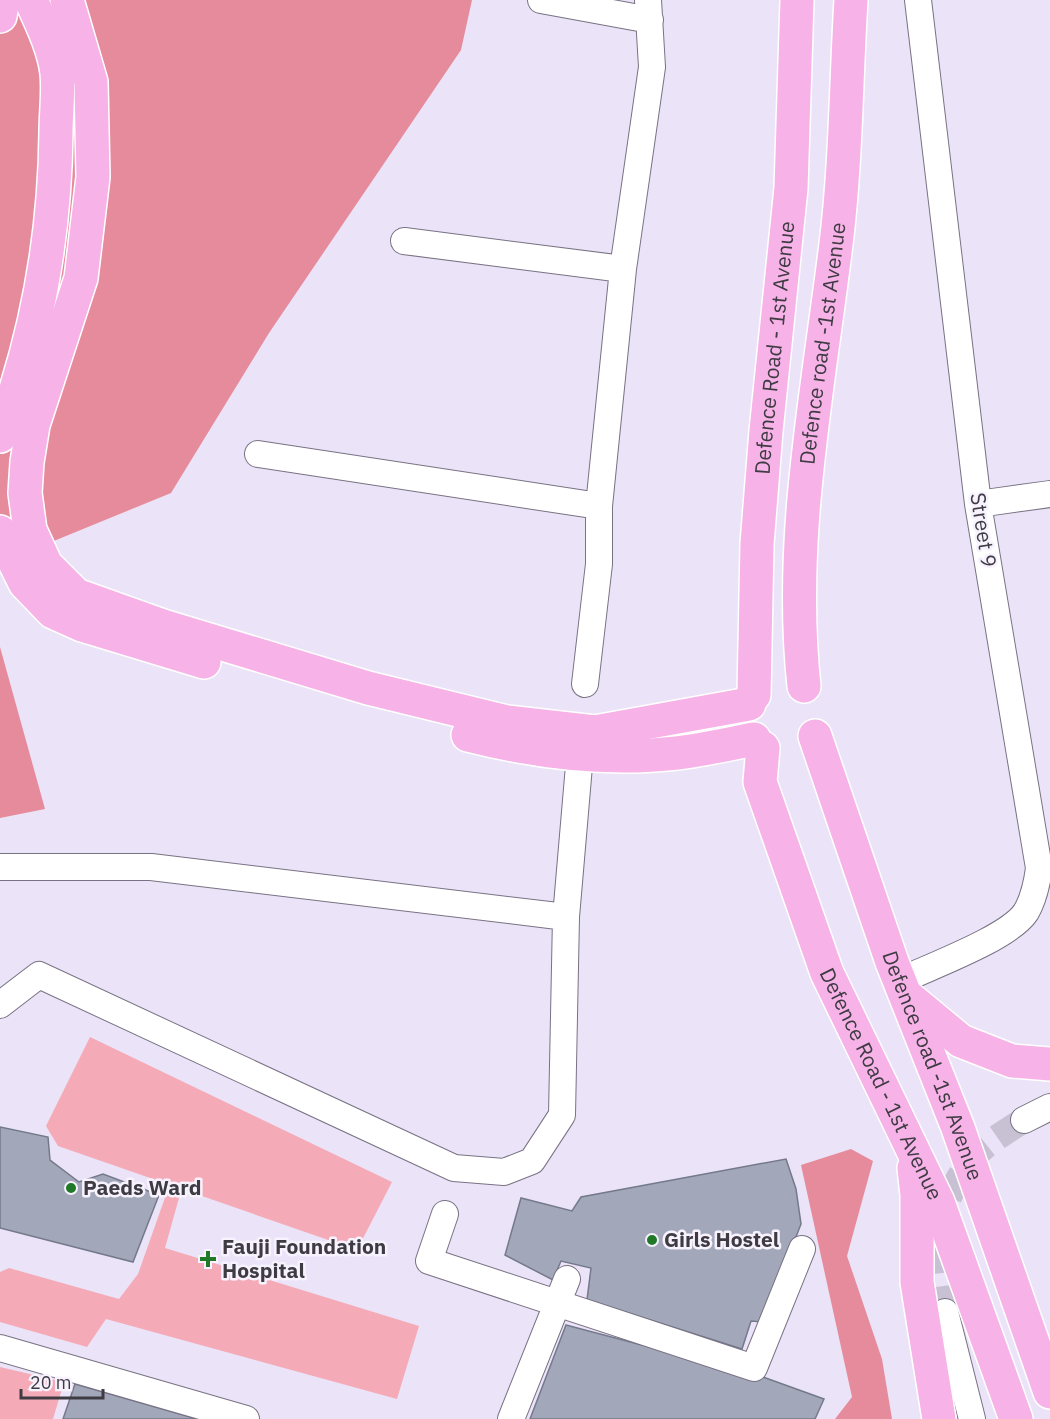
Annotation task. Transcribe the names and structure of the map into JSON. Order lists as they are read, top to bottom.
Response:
{
  "streets": {
    "main road": ["Defence road -1st Avenue", "Defence Road - 1st Avenue"],
    "street": ["Street 9"]
  },
  "crossings": [
    ["Defence road -1st Avenue", "Defence Road - 1st Avenue"],
    ["Defence road -1st Avenue", "Street 9"]
  ],
  "places": {
    "other": ["Paeds Ward", "Girls Hostel"],
    "health": ["Fauji Foundation Hospital"]
  },
  "scale_bar": "20 m"
}
